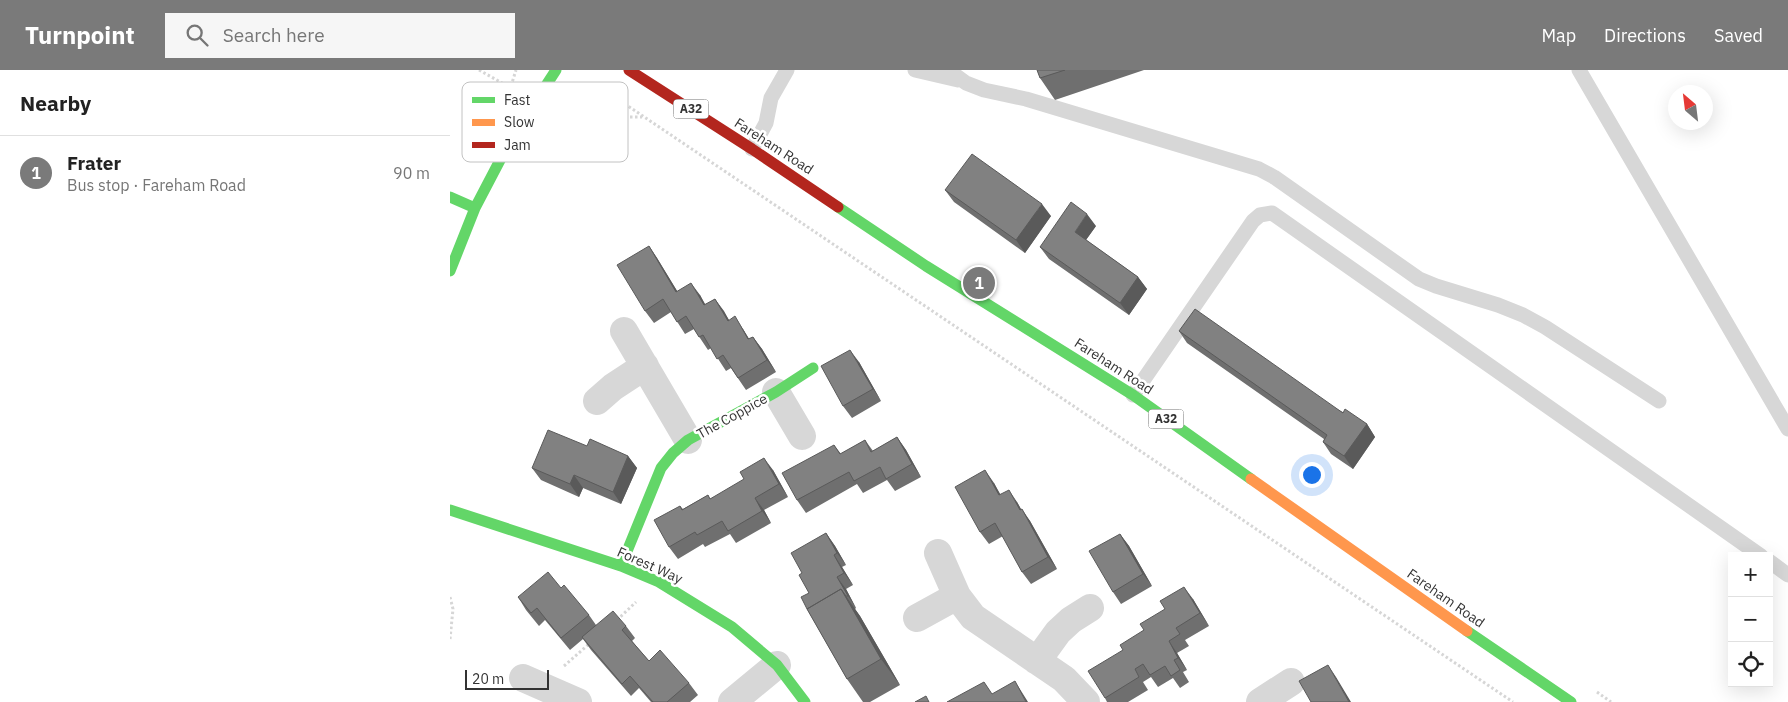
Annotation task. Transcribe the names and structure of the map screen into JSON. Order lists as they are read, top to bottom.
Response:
{
  "streets": {
    "main road": [
      "A32",
      "Fareham Road",
      "The Coppice",
      "Forest Way"
    ]
  },
  "crossings": [
    ["The Coppice", "Forest Way"]
  ],
  "legend": ["Fast", "Slow", "Jam"],
  "scale_bar": "20 m",
  "north": "top left",
  "page": {
    "header": "Turnpoint",
    "search": "Search here",
    "nav": ["Map", "Directions", "Saved"],
    "heading": "Nearby",
    "list": [
      {
        "mark": "1",
        "name": "Frater",
        "note": "Bus stop · Fareham Road",
        "value": "90 m"
      }
    ],
    "pins": "1",
    "map_buttons": ["+", "−"],
    "scale": "20 m"
  }
}
